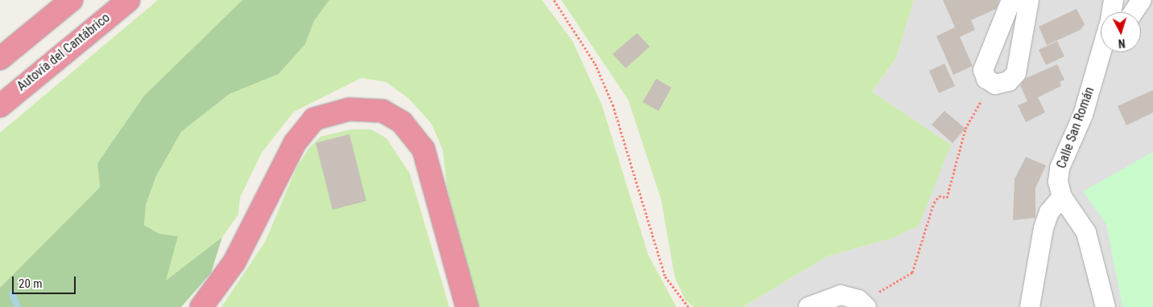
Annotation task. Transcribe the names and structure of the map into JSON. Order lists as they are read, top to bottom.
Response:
{
  "streets": {
    "highway": ["Autovía del Cantábrico"],
    "street": ["Calle San Román"]
  },
  "scale_bar": "20 m",
  "north": "bottom"
}
